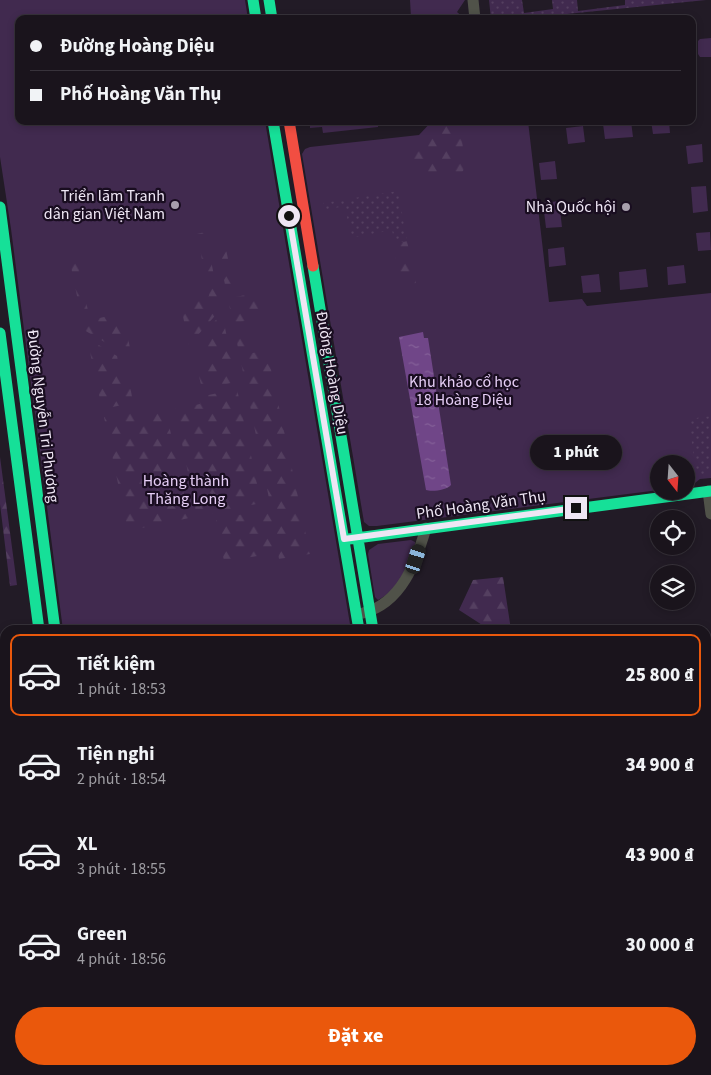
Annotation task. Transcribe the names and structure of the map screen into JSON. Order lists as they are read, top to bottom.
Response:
{
  "streets": {
    "street": ["Đường Hoàng Diệu", "Đường Nguyễn Tri Phương", "Phố Hoàng Văn Thụ"]
  },
  "crossings": [
    ["Đường Hoàng Diệu", "Phố Hoàng Văn Thụ"]
  ],
  "parks": ["Khu khảo cổ học 18 Hoàng Diệu", "Hoàng thành Thăng Long"],
  "places": ["Triển lãm Tranh dân gian Việt Nam", "Nhà Quốc hội"],
  "north": "bottom",
  "page": {
    "banner": ["Đường Hoàng Diệu", "Phố Hoàng Văn Thụ"],
    "bubble": "1 phút",
    "list": [
      {
        "name": "Tiết kiệm",
        "note": "1 phút · 18:53",
        "value": "25 800 ₫"
      },
      {
        "name": "Tiện nghi",
        "note": "2 phút · 18:54",
        "value": "34 900 ₫"
      },
      {
        "name": "XL",
        "note": "3 phút · 18:55",
        "value": "43 900 ₫"
      },
      {
        "name": "Green",
        "note": "4 phút · 18:56",
        "value": "30 000 ₫"
      }
    ],
    "buttons": "Đặt xe"
  }
}
